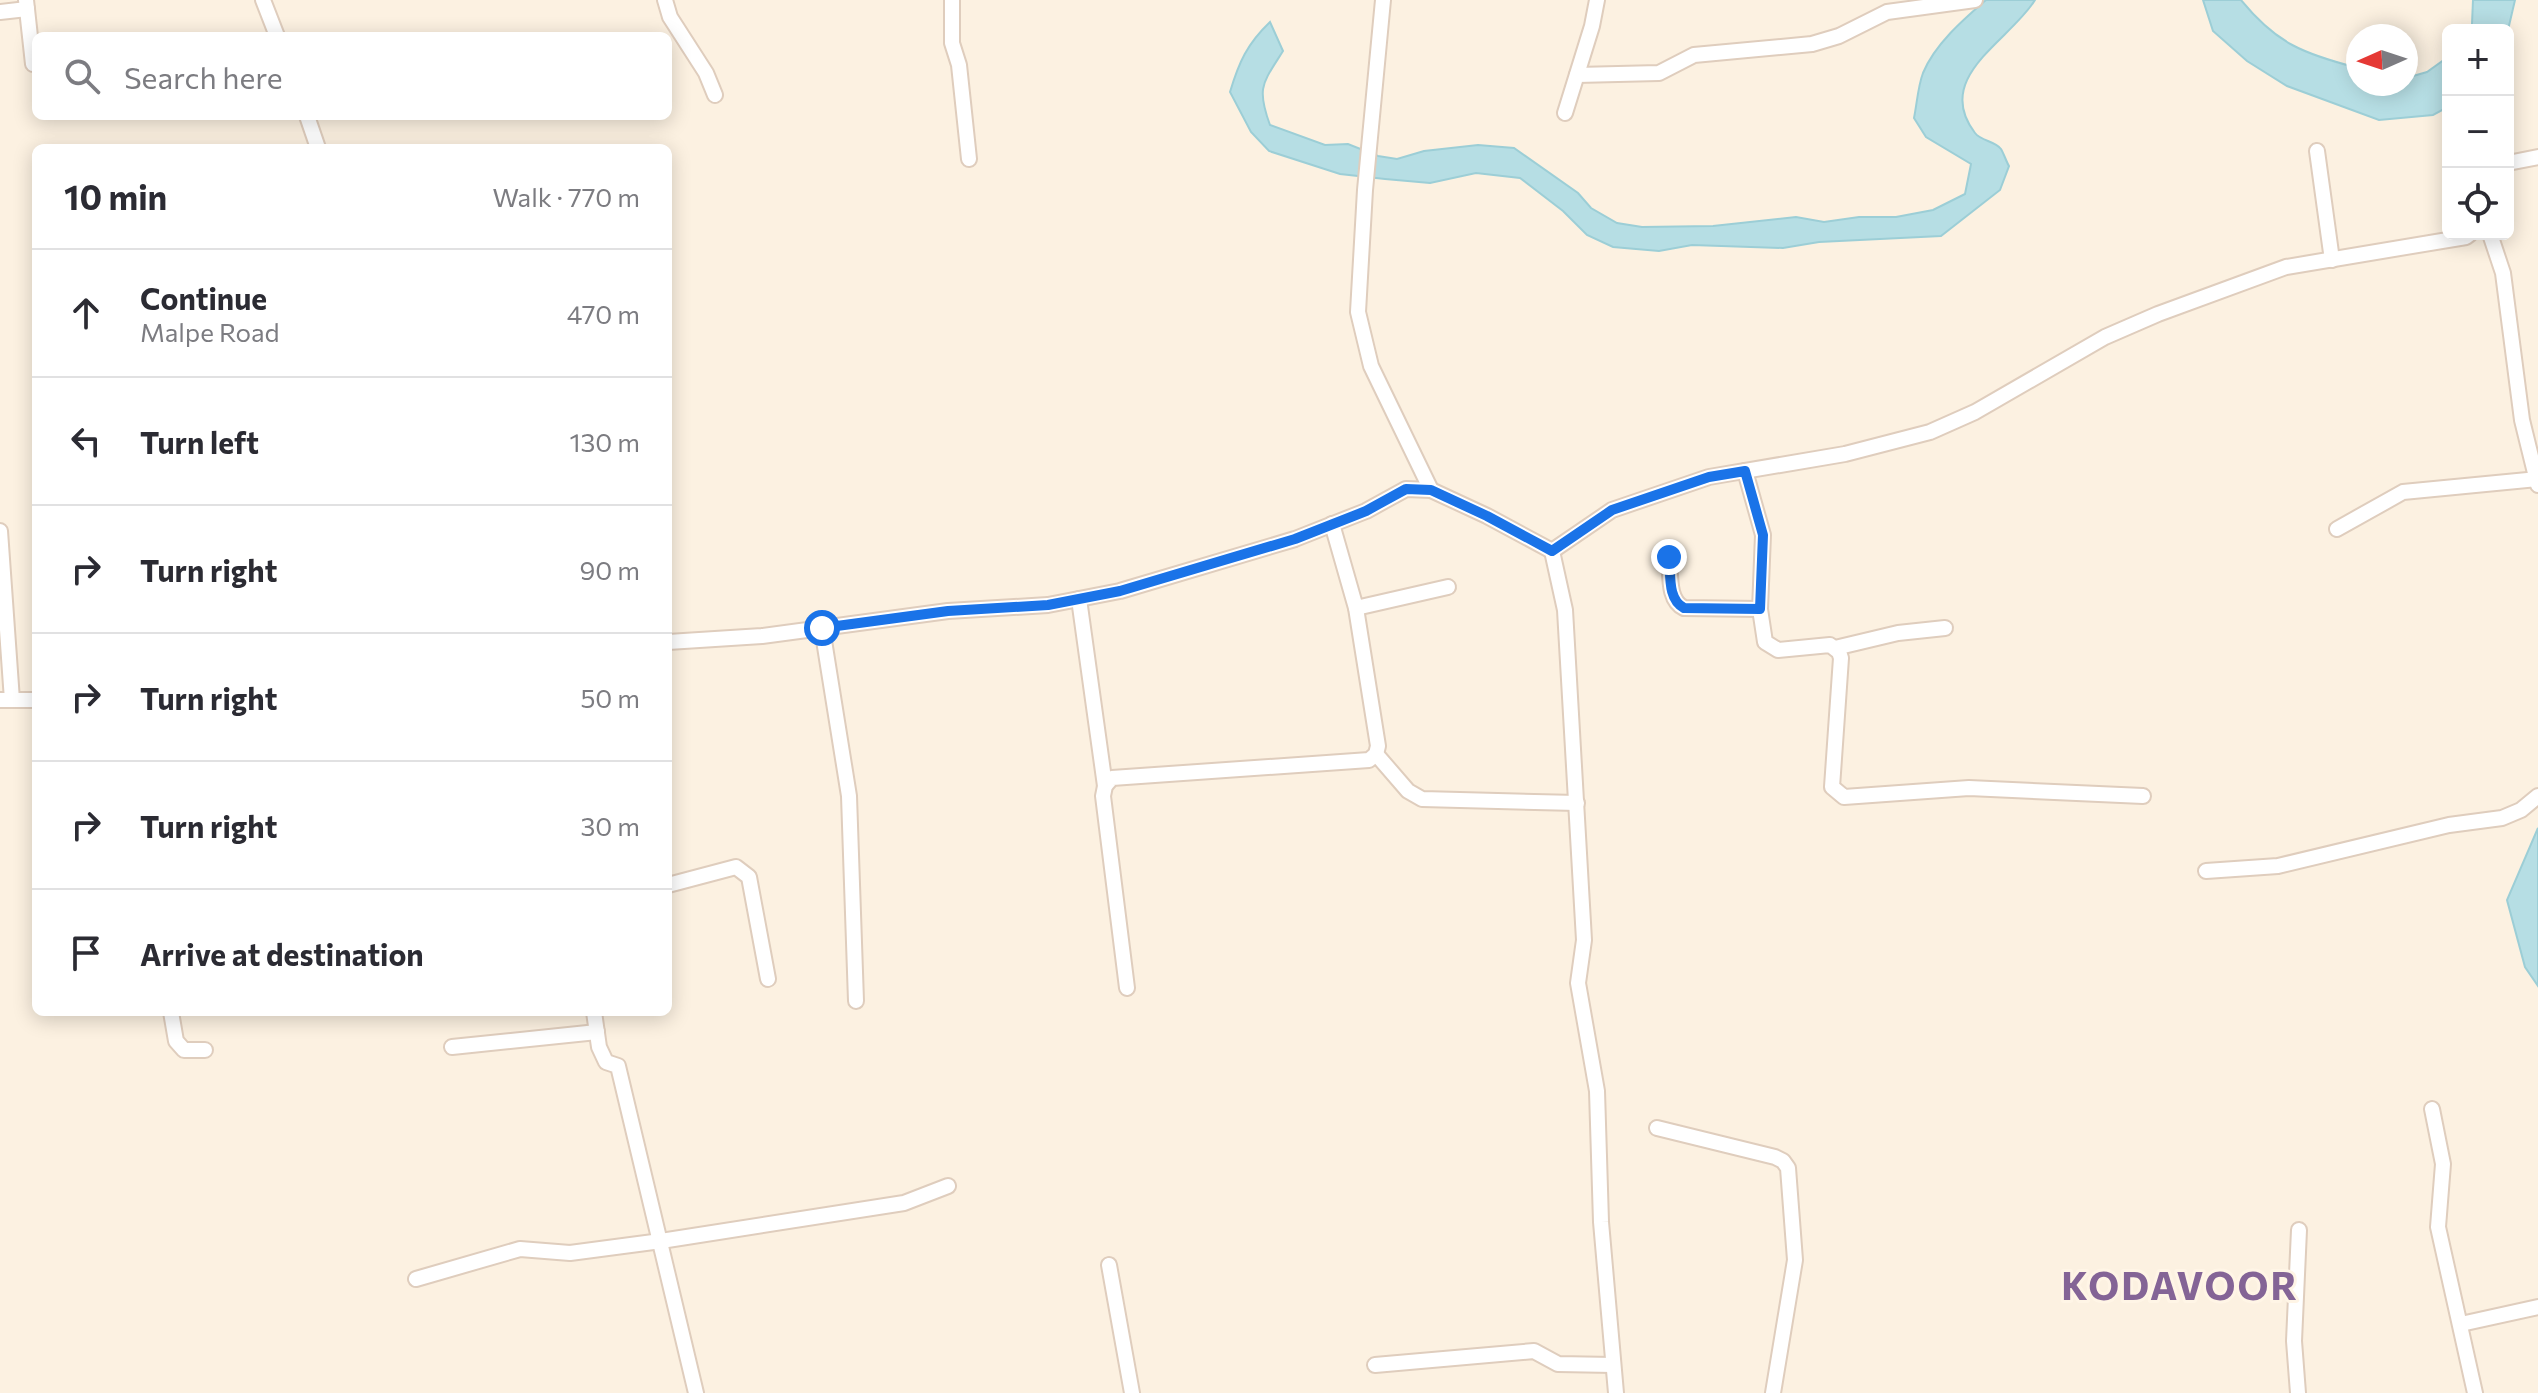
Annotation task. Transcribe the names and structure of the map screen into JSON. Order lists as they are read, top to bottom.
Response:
{
  "districts": ["KODAVOOR"],
  "north": "left",
  "page": {
    "map_buttons": ["+", "−"],
    "search": "Search here",
    "heading": ["10 min", "Walk · 770 m"],
    "list": [
      ["Continue", "Malpe Road", "470 m"],
      ["Turn left", "130 m"],
      ["Turn right", "90 m"],
      ["Turn right", "50 m"],
      ["Turn right", "30 m"],
      "Arrive at destination"
    ]
  }
}
